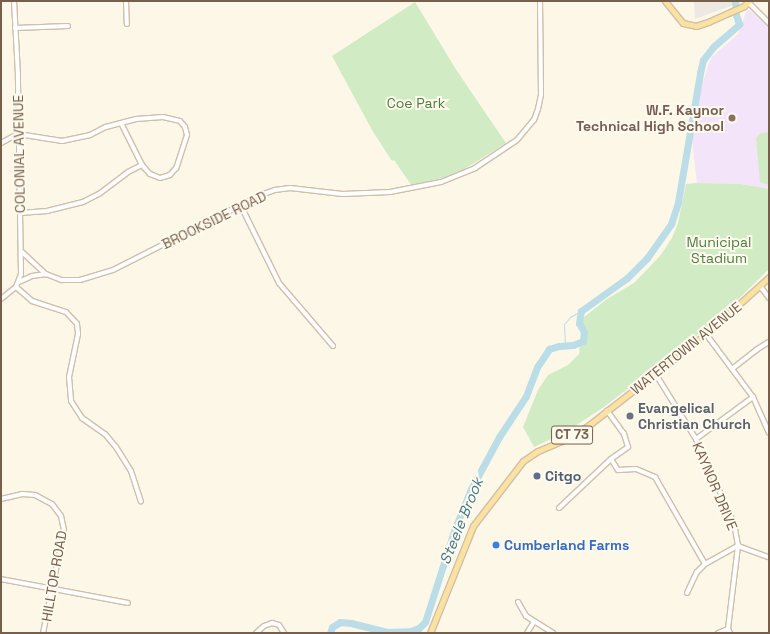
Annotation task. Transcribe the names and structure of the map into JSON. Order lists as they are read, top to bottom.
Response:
{
  "streets": {
    "main road": ["WATERTOWN AVENUE", "CT 73"],
    "street": [
      "COLONIAL AVENUE",
      "BROOKSIDE ROAD",
      "KAYNOR DRIVE",
      "HILLTOP ROAD"
    ]
  },
  "crossings": [
    ["COLONIAL AVENUE", "BROOKSIDE ROAD"],
    ["WATERTOWN AVENUE", "KAYNOR DRIVE"]
  ],
  "water": ["Steele Brook"],
  "parks": ["Coe Park", "Municipal Stadium"],
  "places": [
    "W.F. Kaynor Technical High School",
    "Evangelical Christian Church",
    "Citgo",
    "Cumberland Farms"
  ]
}
